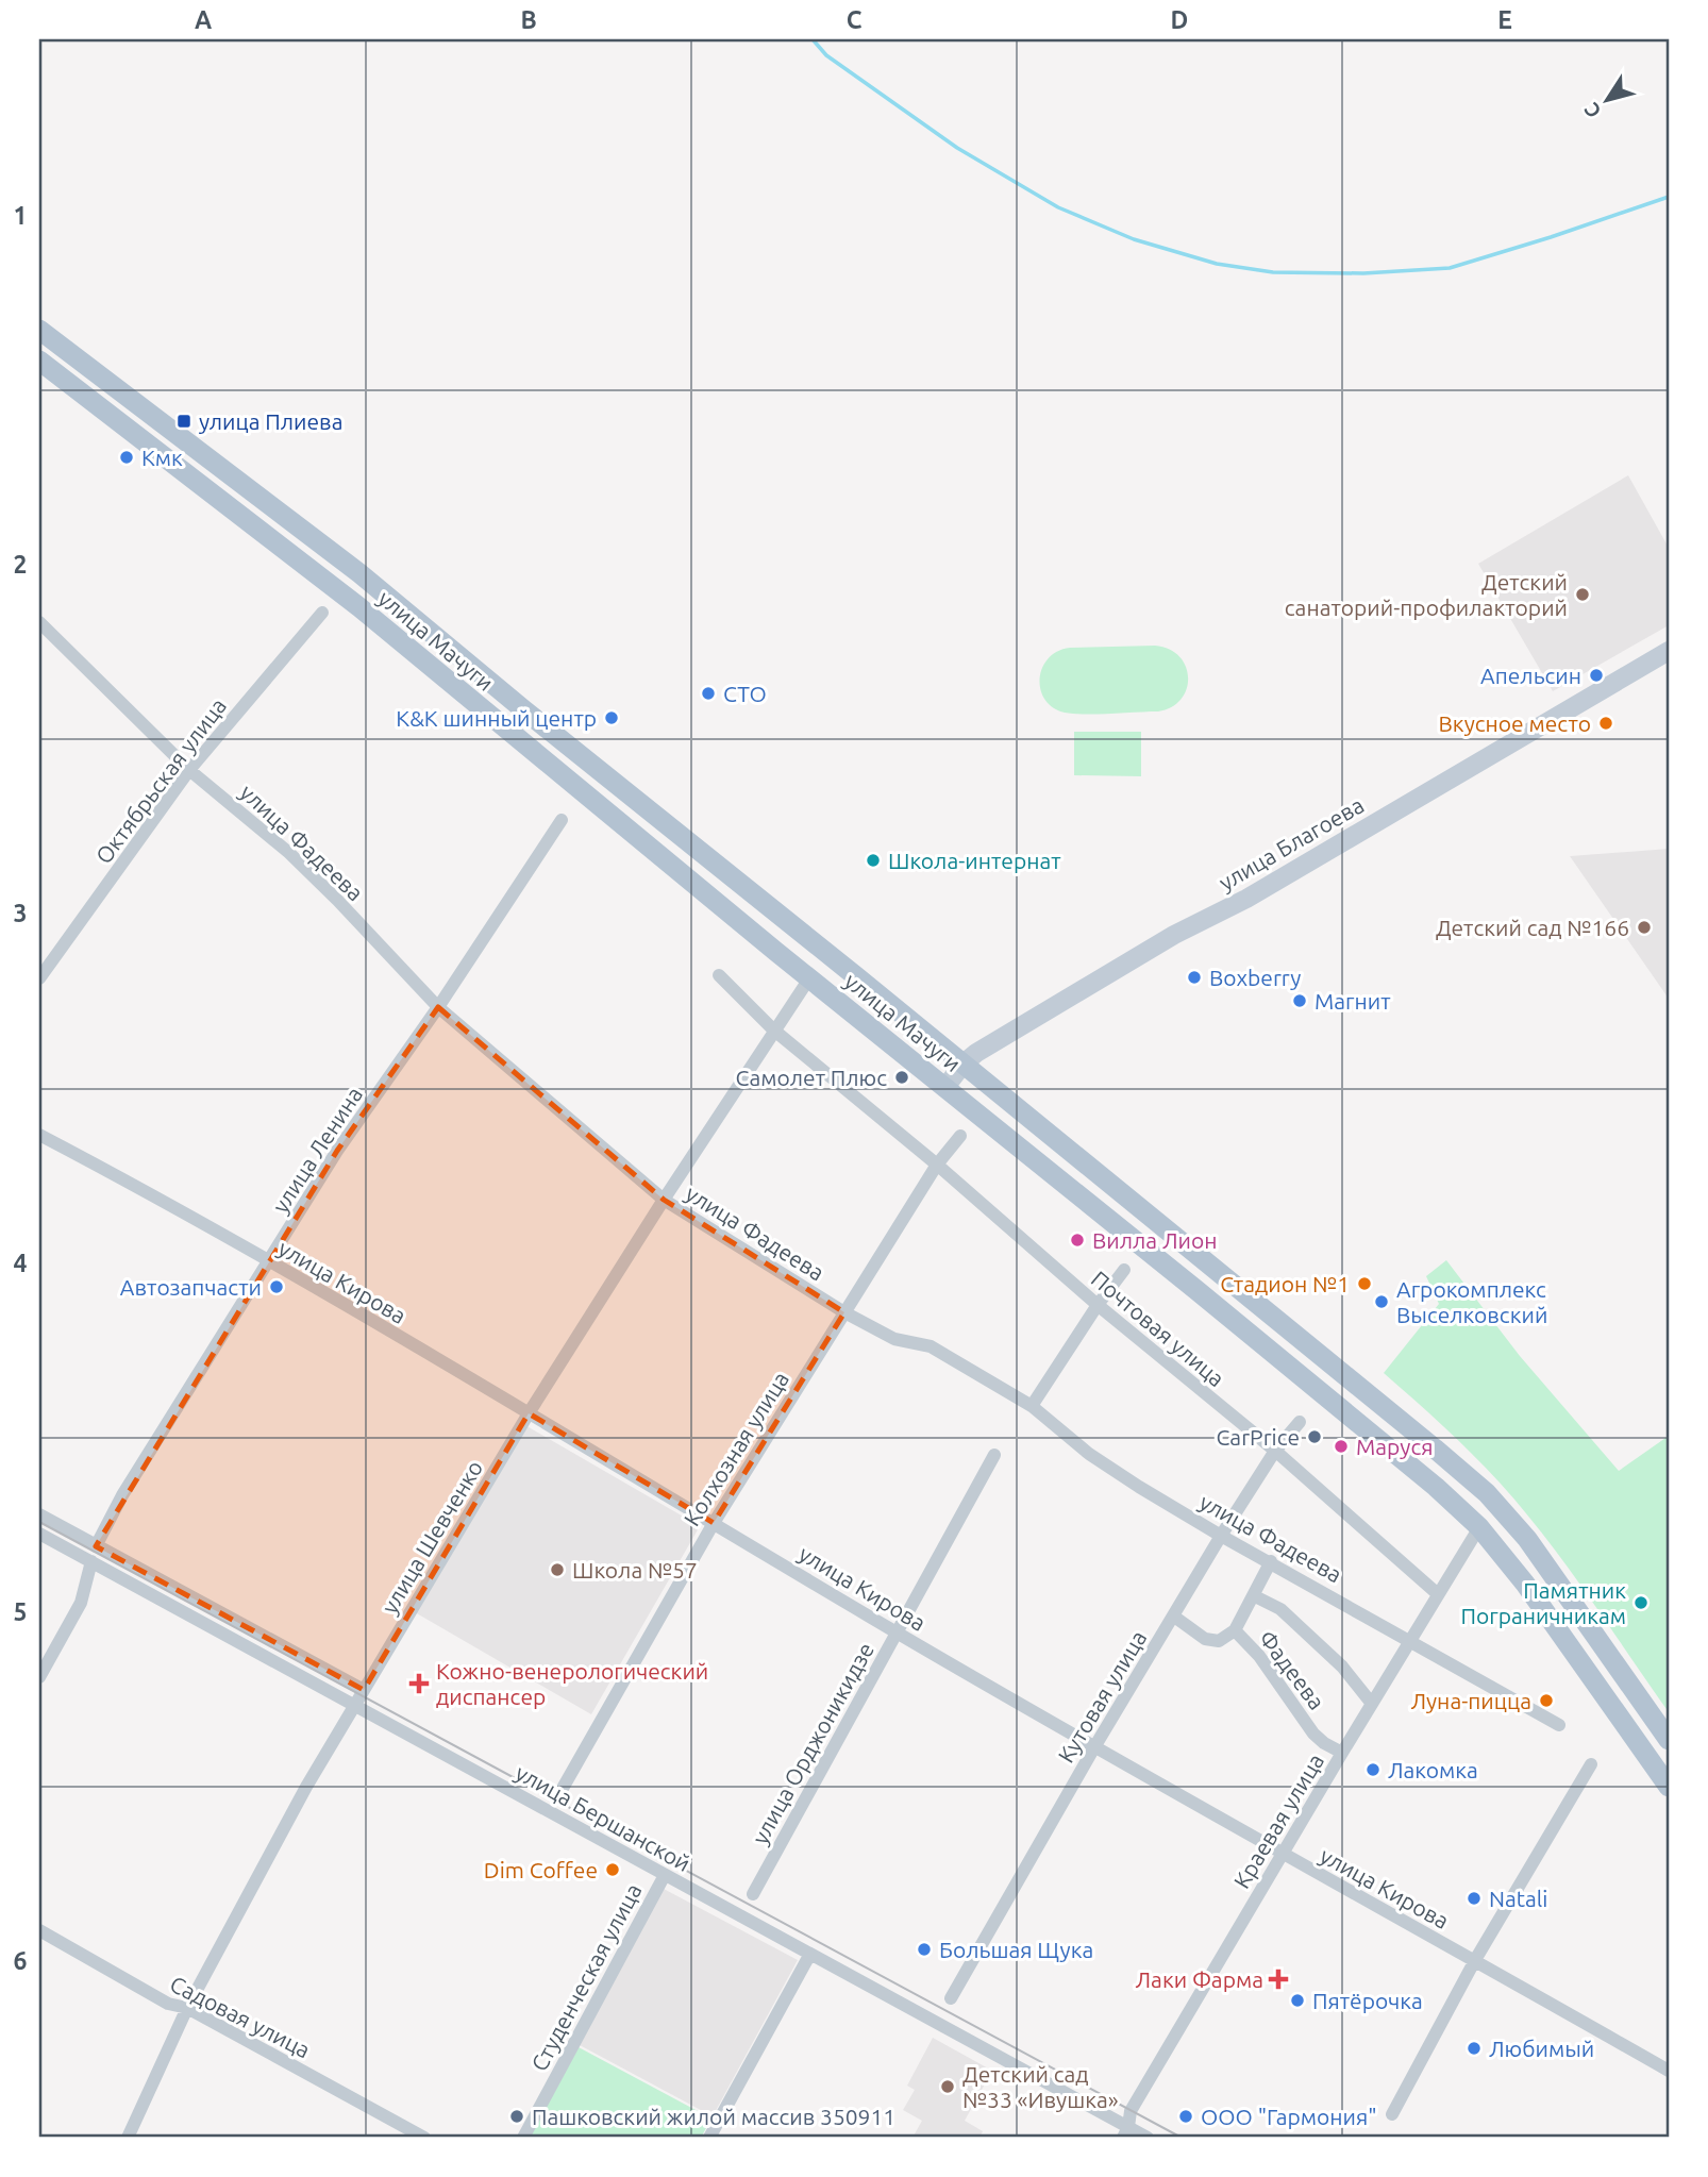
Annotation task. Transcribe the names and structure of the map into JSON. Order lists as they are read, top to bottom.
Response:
{
  "streets": {
    "main road": ["улица Мачуги"],
    "street": [
      "Октябрьская улица",
      "улица Фадеева",
      "улица Благоева",
      "улица Ленина",
      "улица Кирова",
      "Почтовая улица",
      "Колхозная улица",
      "улица Шевченко",
      "Фадеева",
      "Кутовая улица",
      "улица Орджоникидзе",
      "улица Бершанской",
      "Краевая улица",
      "Студенческая улица",
      "Садовая улица"
    ]
  },
  "crossings": [
    ["улица Мачуги", "улица Благоева"],
    ["улица Мачуги", "улица Шевченко"],
    ["улица Мачуги", "Краевая улица"],
    ["Октябрьская улица", "улица Фадеева"],
    ["улица Фадеева", "улица Ленина"],
    ["улица Фадеева", "Колхозная улица"],
    ["улица Фадеева", "улица Шевченко"],
    ["улица Фадеева", "Фадеева"],
    ["улица Фадеева", "Кутовая улица"],
    ["улица Фадеева", "Краевая улица"],
    ["улица Ленина", "улица Кирова"],
    ["улица Кирова", "Колхозная улица"],
    ["улица Кирова", "улица Шевченко"],
    ["улица Кирова", "Кутовая улица"],
    ["улица Кирова", "улица Орджоникидзе"],
    ["улица Кирова", "Краевая улица"],
    ["Почтовая улица", "Колхозная улица"],
    ["Почтовая улица", "улица Шевченко"],
    ["Почтовая улица", "Кутовая улица"],
    ["Почтовая улица", "Краевая улица"],
    ["улица Шевченко", "улица Бершанской"],
    ["улица Шевченко", "Садовая улица"],
    ["Фадеева", "Краевая улица"],
    ["улица Бершанской", "Краевая улица"],
    ["улица Бершанской", "Студенческая улица"]
  ],
  "places": {
    "transit": ["улица Плиева"],
    "other": [
      "Кмк",
      "Детский санаторий-профилакторий",
      "Апельсин",
      "СТО",
      "K&K шинный центр",
      "Вкусное место",
      "Школа-интернат",
      "Детский сад №166",
      "Boxberry",
      "Магнит",
      "Самолет Плюс",
      "Вилла Лион",
      "Стадион №1",
      "Автозапчасти",
      "Агрокомплекс Выселковский",
      "CarPrice",
      "Маруся",
      "Школа №57",
      "Памятник Пограничникам",
      "Луна-пицца",
      "Лакомка",
      "Dim Coffee",
      "Natali",
      "Большая Щука",
      "Пятёрочка",
      "Любимый",
      "Детский сад №33 «Ивушка»",
      "Пашковский жилой массив 350911",
      "ООО \"Гармония\""
    ],
    "health": ["Кожно-венерологический диспансер", "Лаки Фарма"]
  },
  "north": "bottom left",
  "grid": {
    "columns": [
      "A",
      "B",
      "C",
      "D",
      "E"
    ],
    "rows": [
      "1",
      "2",
      "3",
      "4",
      "5",
      "6"
    ]
  }
}
